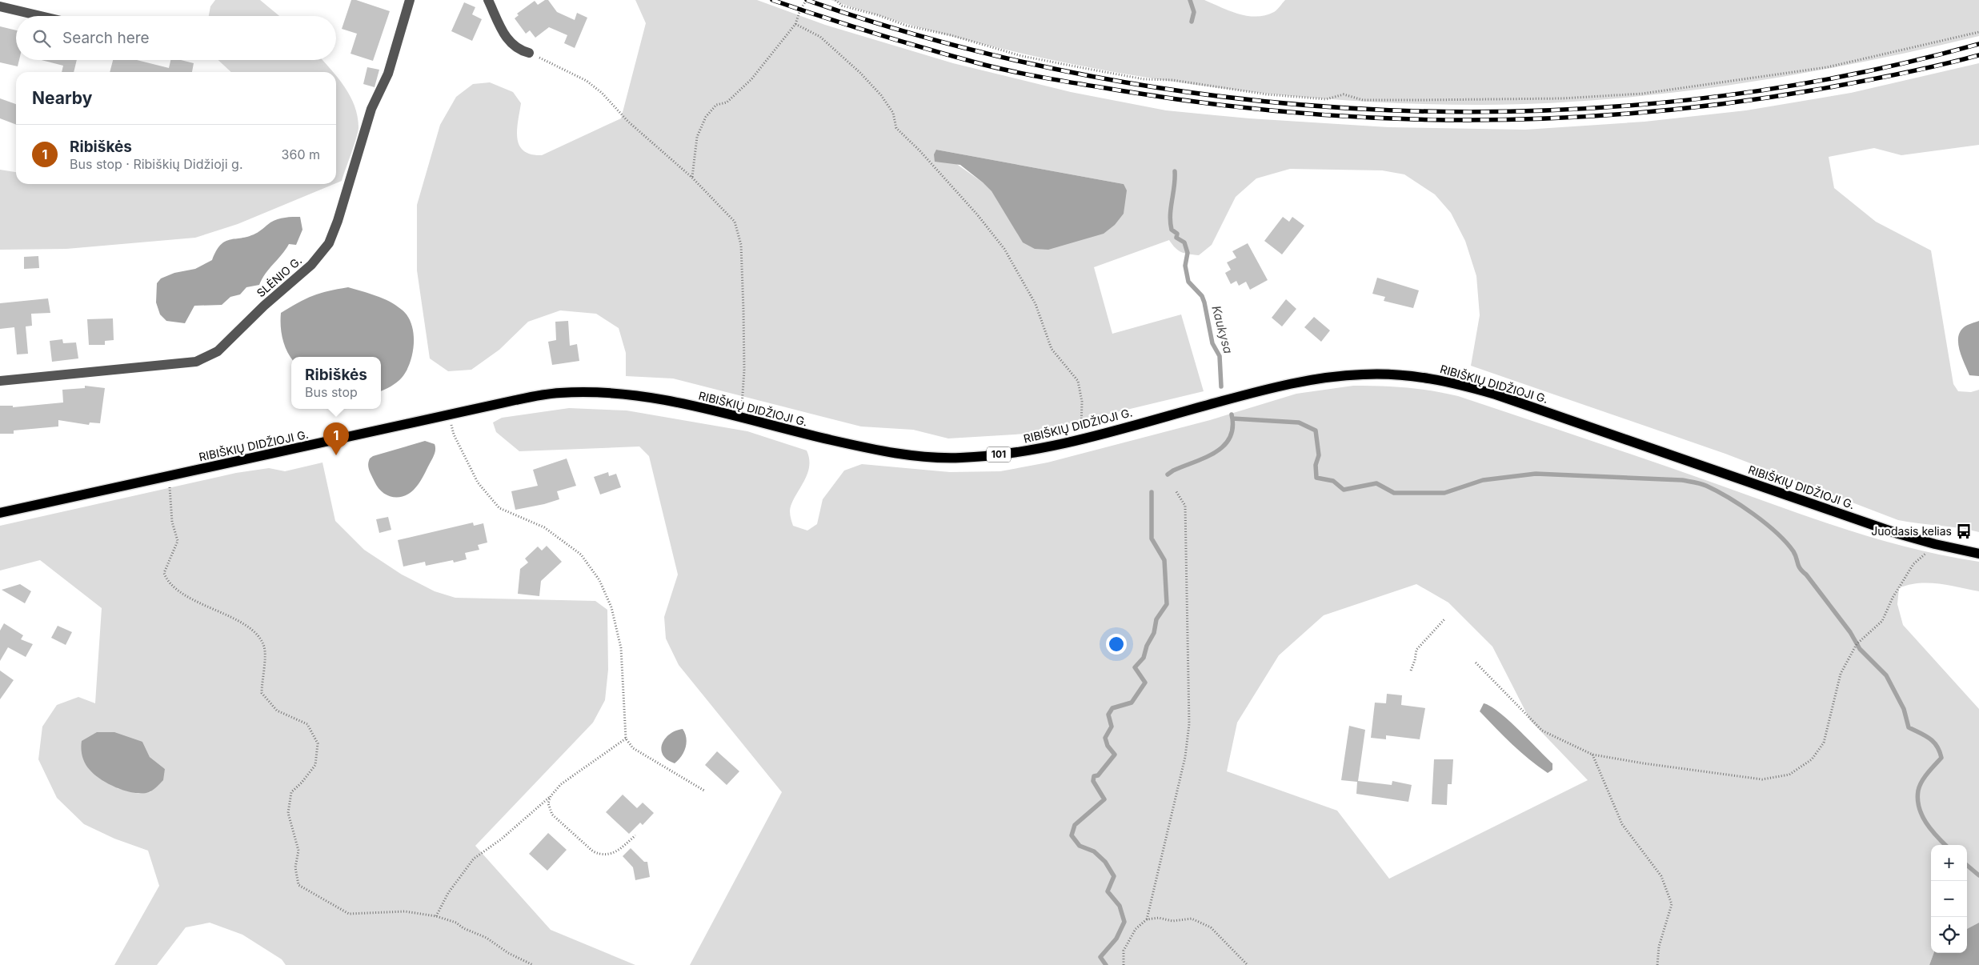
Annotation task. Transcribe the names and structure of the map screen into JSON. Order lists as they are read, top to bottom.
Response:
{
  "streets": {
    "main road": ["RIBIŠKIŲ DIDŽIOJI G.", "101"],
    "street": ["SLĖNIO G."]
  },
  "water": ["Kaukysa"],
  "places": {
    "bus stop": ["Juodasis kelias"]
  },
  "page": {
    "search": "Search here",
    "heading": "Nearby",
    "list": [
      {
        "mark": "1",
        "name": "Ribiškės",
        "note": "Bus stop · Ribiškių Didžioji g.",
        "value": "360 m"
      }
    ],
    "popup": ["Ribiškės", "Bus stop"],
    "pins": "1",
    "map_buttons": ["+", "−"]
  }
}
